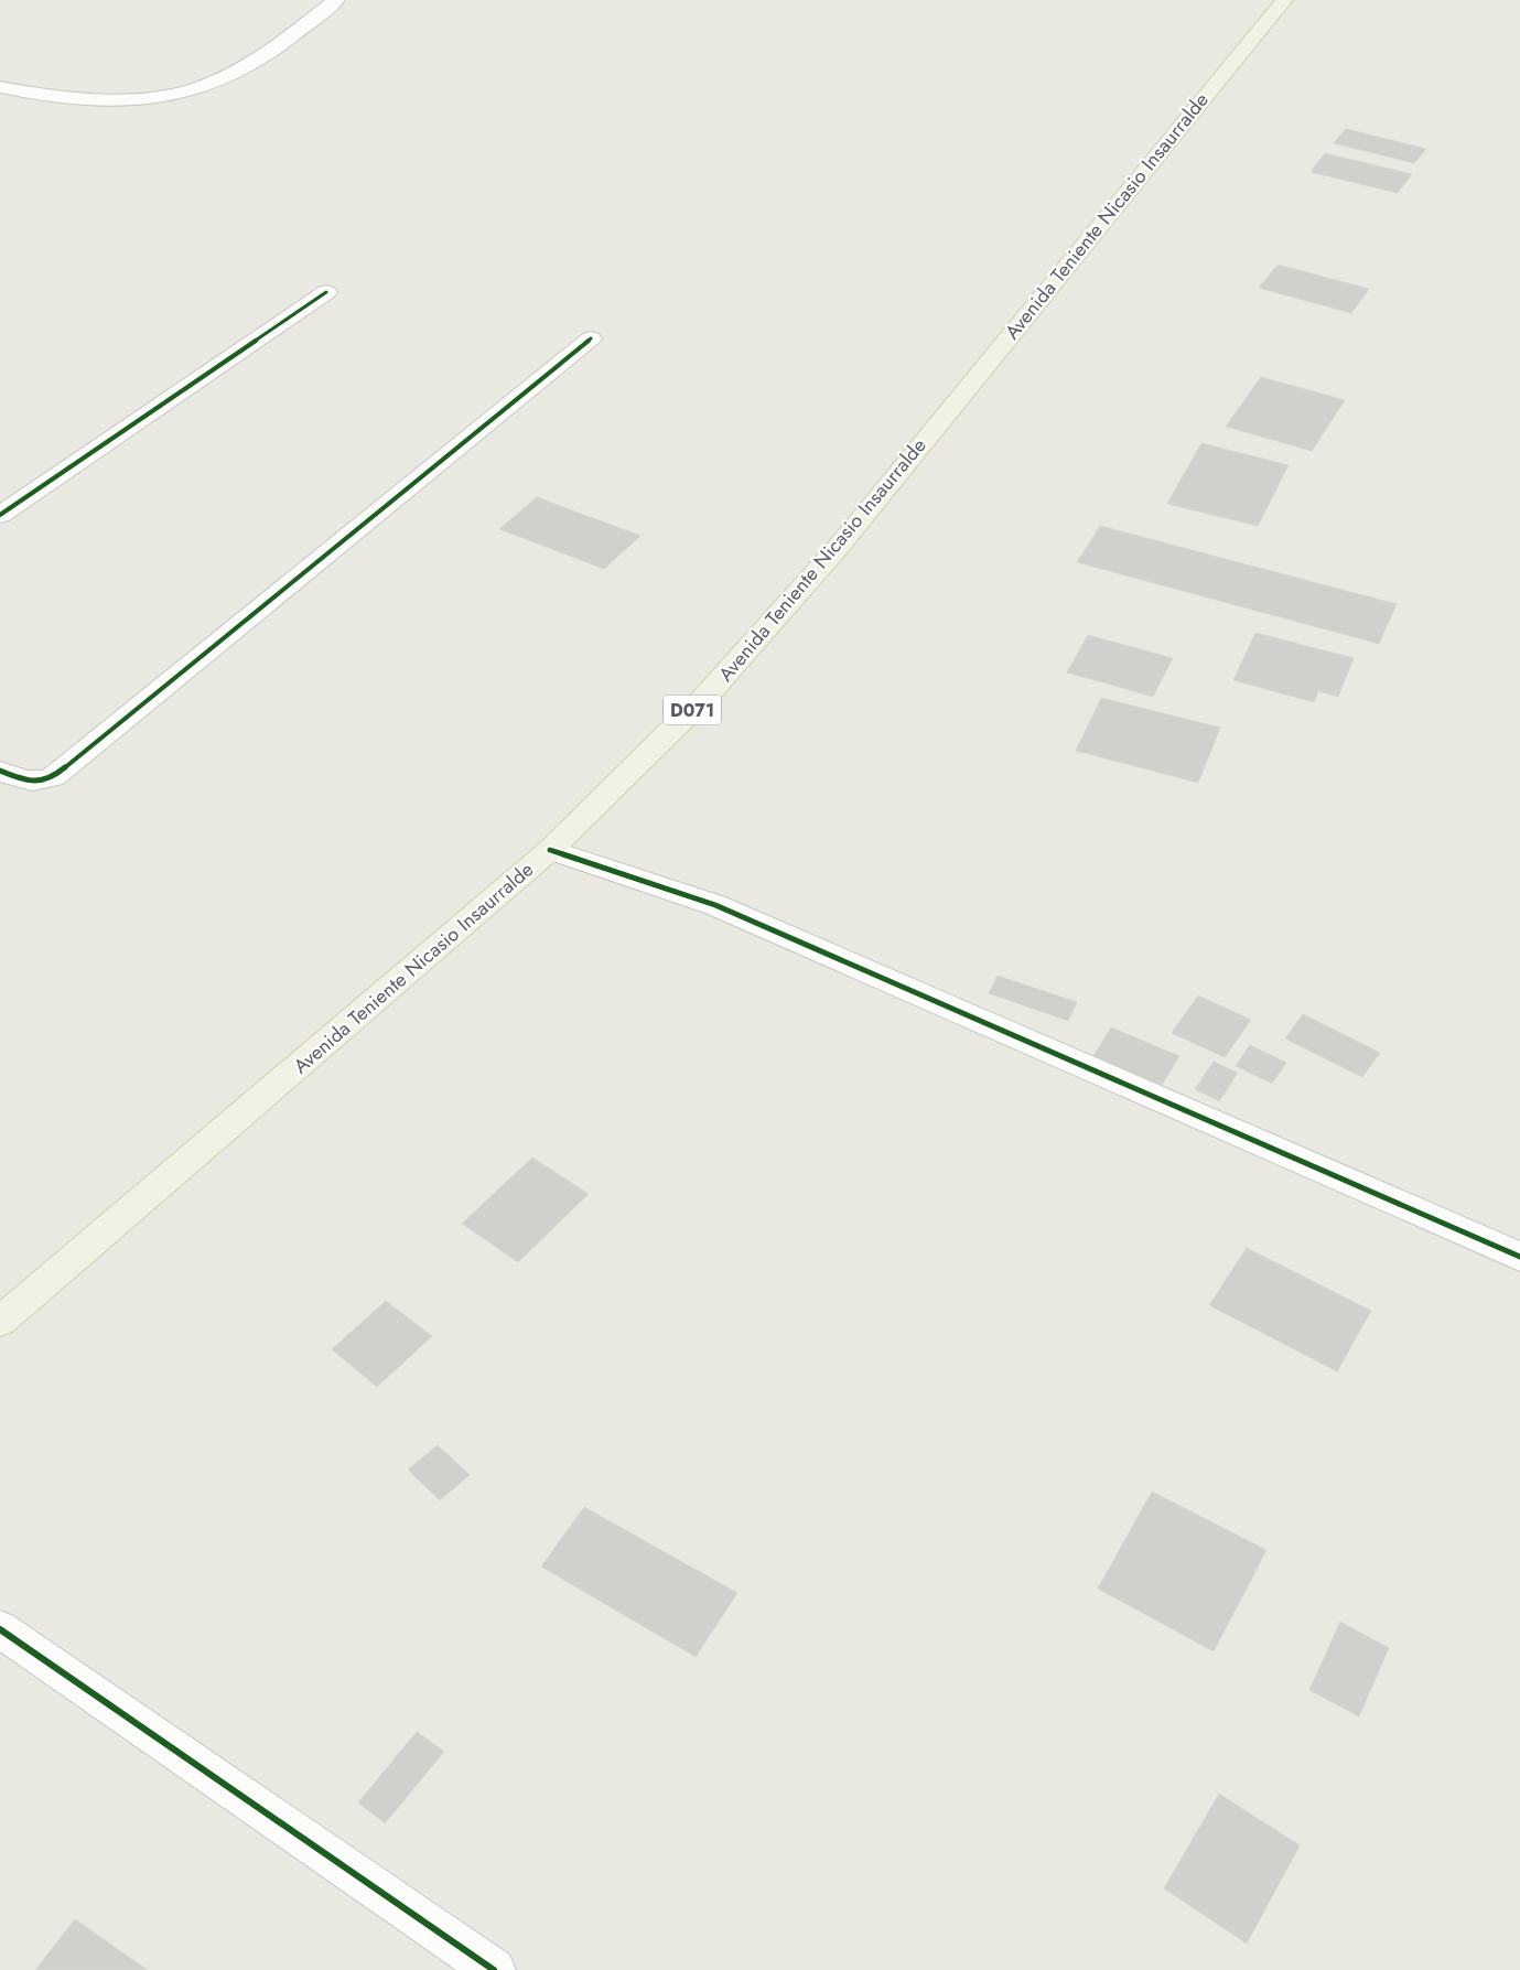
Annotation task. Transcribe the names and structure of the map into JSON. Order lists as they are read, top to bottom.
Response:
{
  "streets": {
    "main road": ["Avenida Teniente Nicasio Insaurralde", "D071"]
  }
}
